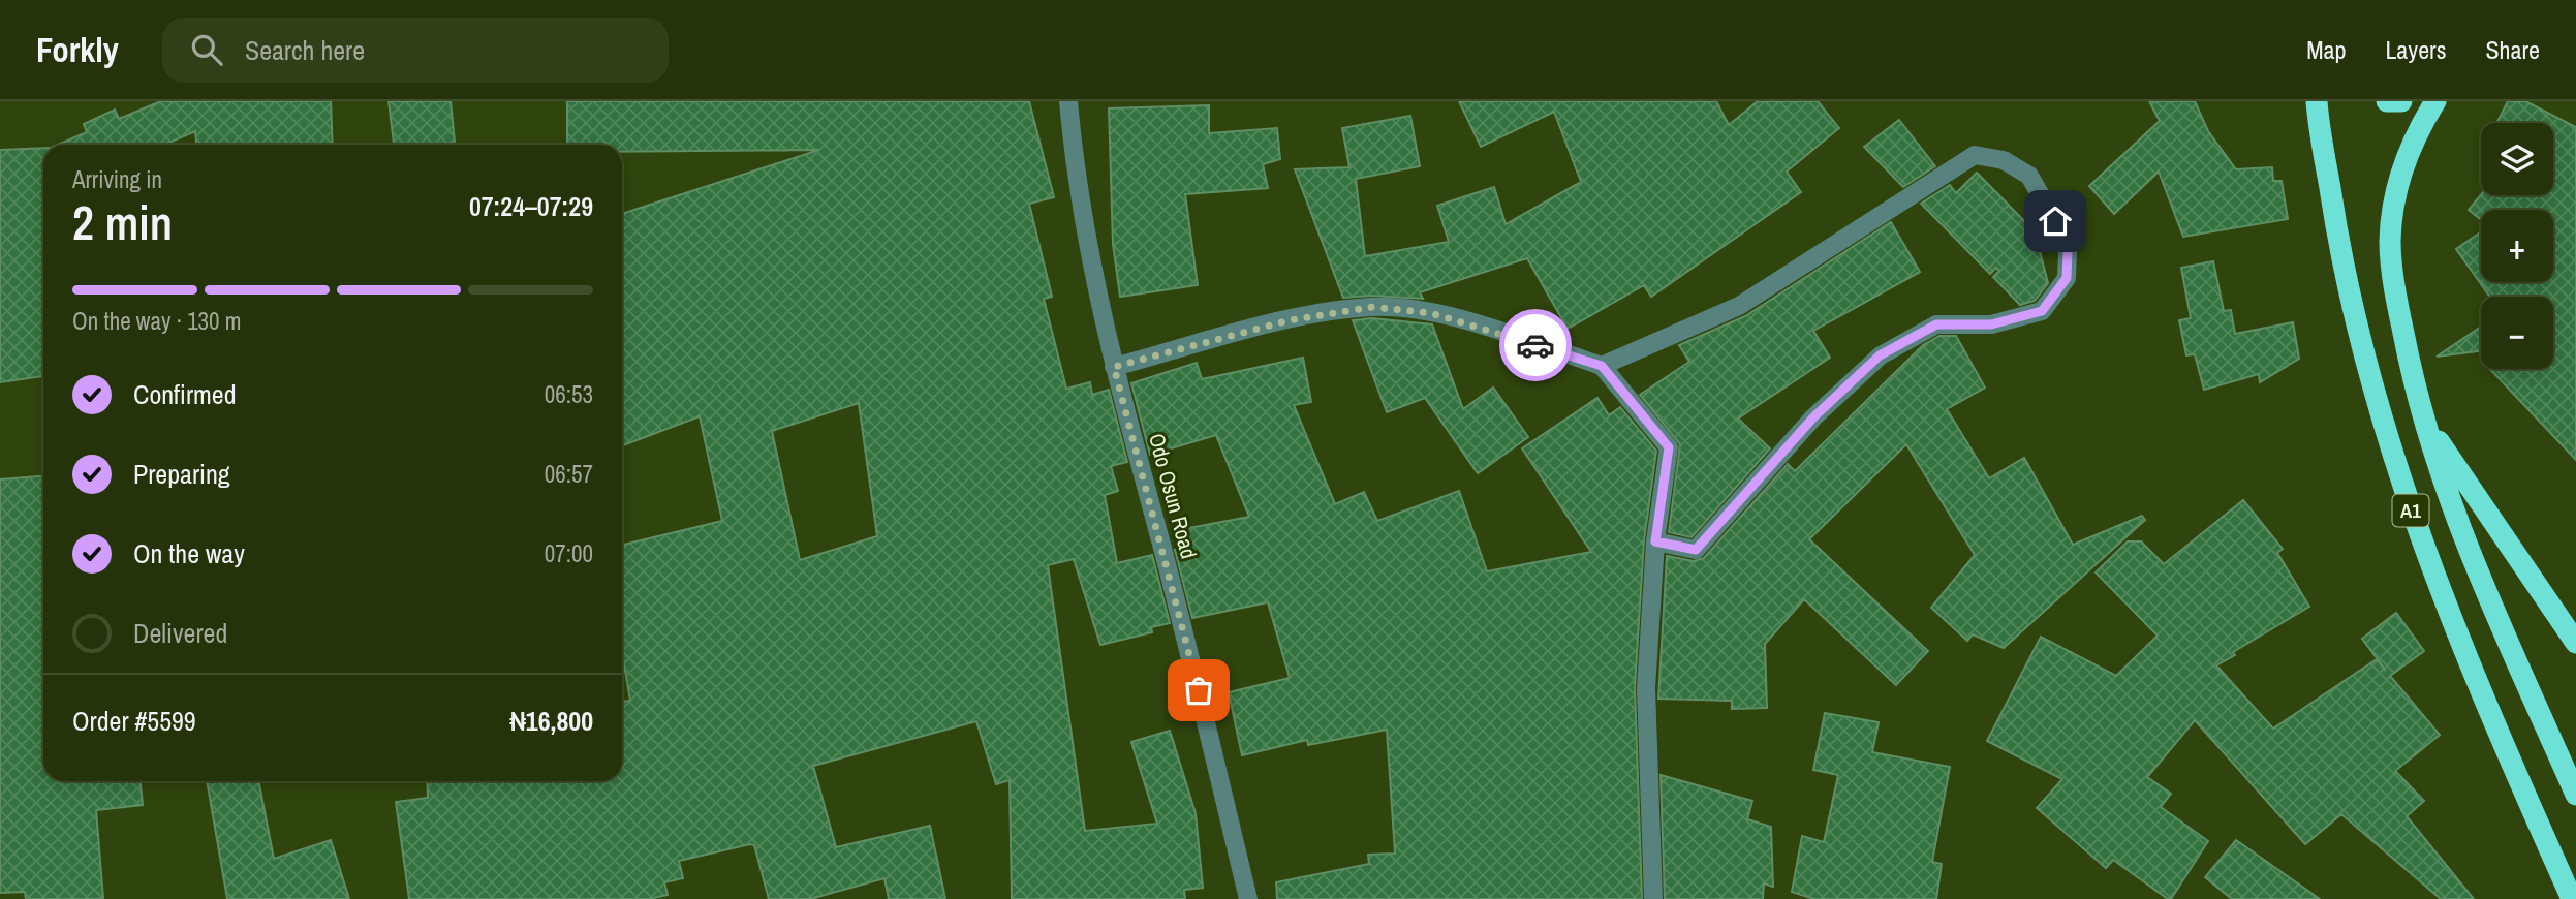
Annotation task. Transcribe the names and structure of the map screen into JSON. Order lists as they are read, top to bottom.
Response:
{
  "streets": {
    "highway": ["A1"],
    "street": ["Odo Osun Road"]
  },
  "page": {
    "header": "Forkly",
    "search": "Search here",
    "nav": ["Map", "Layers", "Share"],
    "map_buttons": ["+", "−"],
    "heading": ["2 min", "Arriving in", "07:24–07:29"],
    "panel": ["Order #5599", "₦16,800"],
    "bar": "On the way · 130 m",
    "list": [
      ["Confirmed", "06:53"],
      ["Preparing", "06:57"],
      ["On the way", "07:00"],
      "Delivered"
    ]
  }
}
